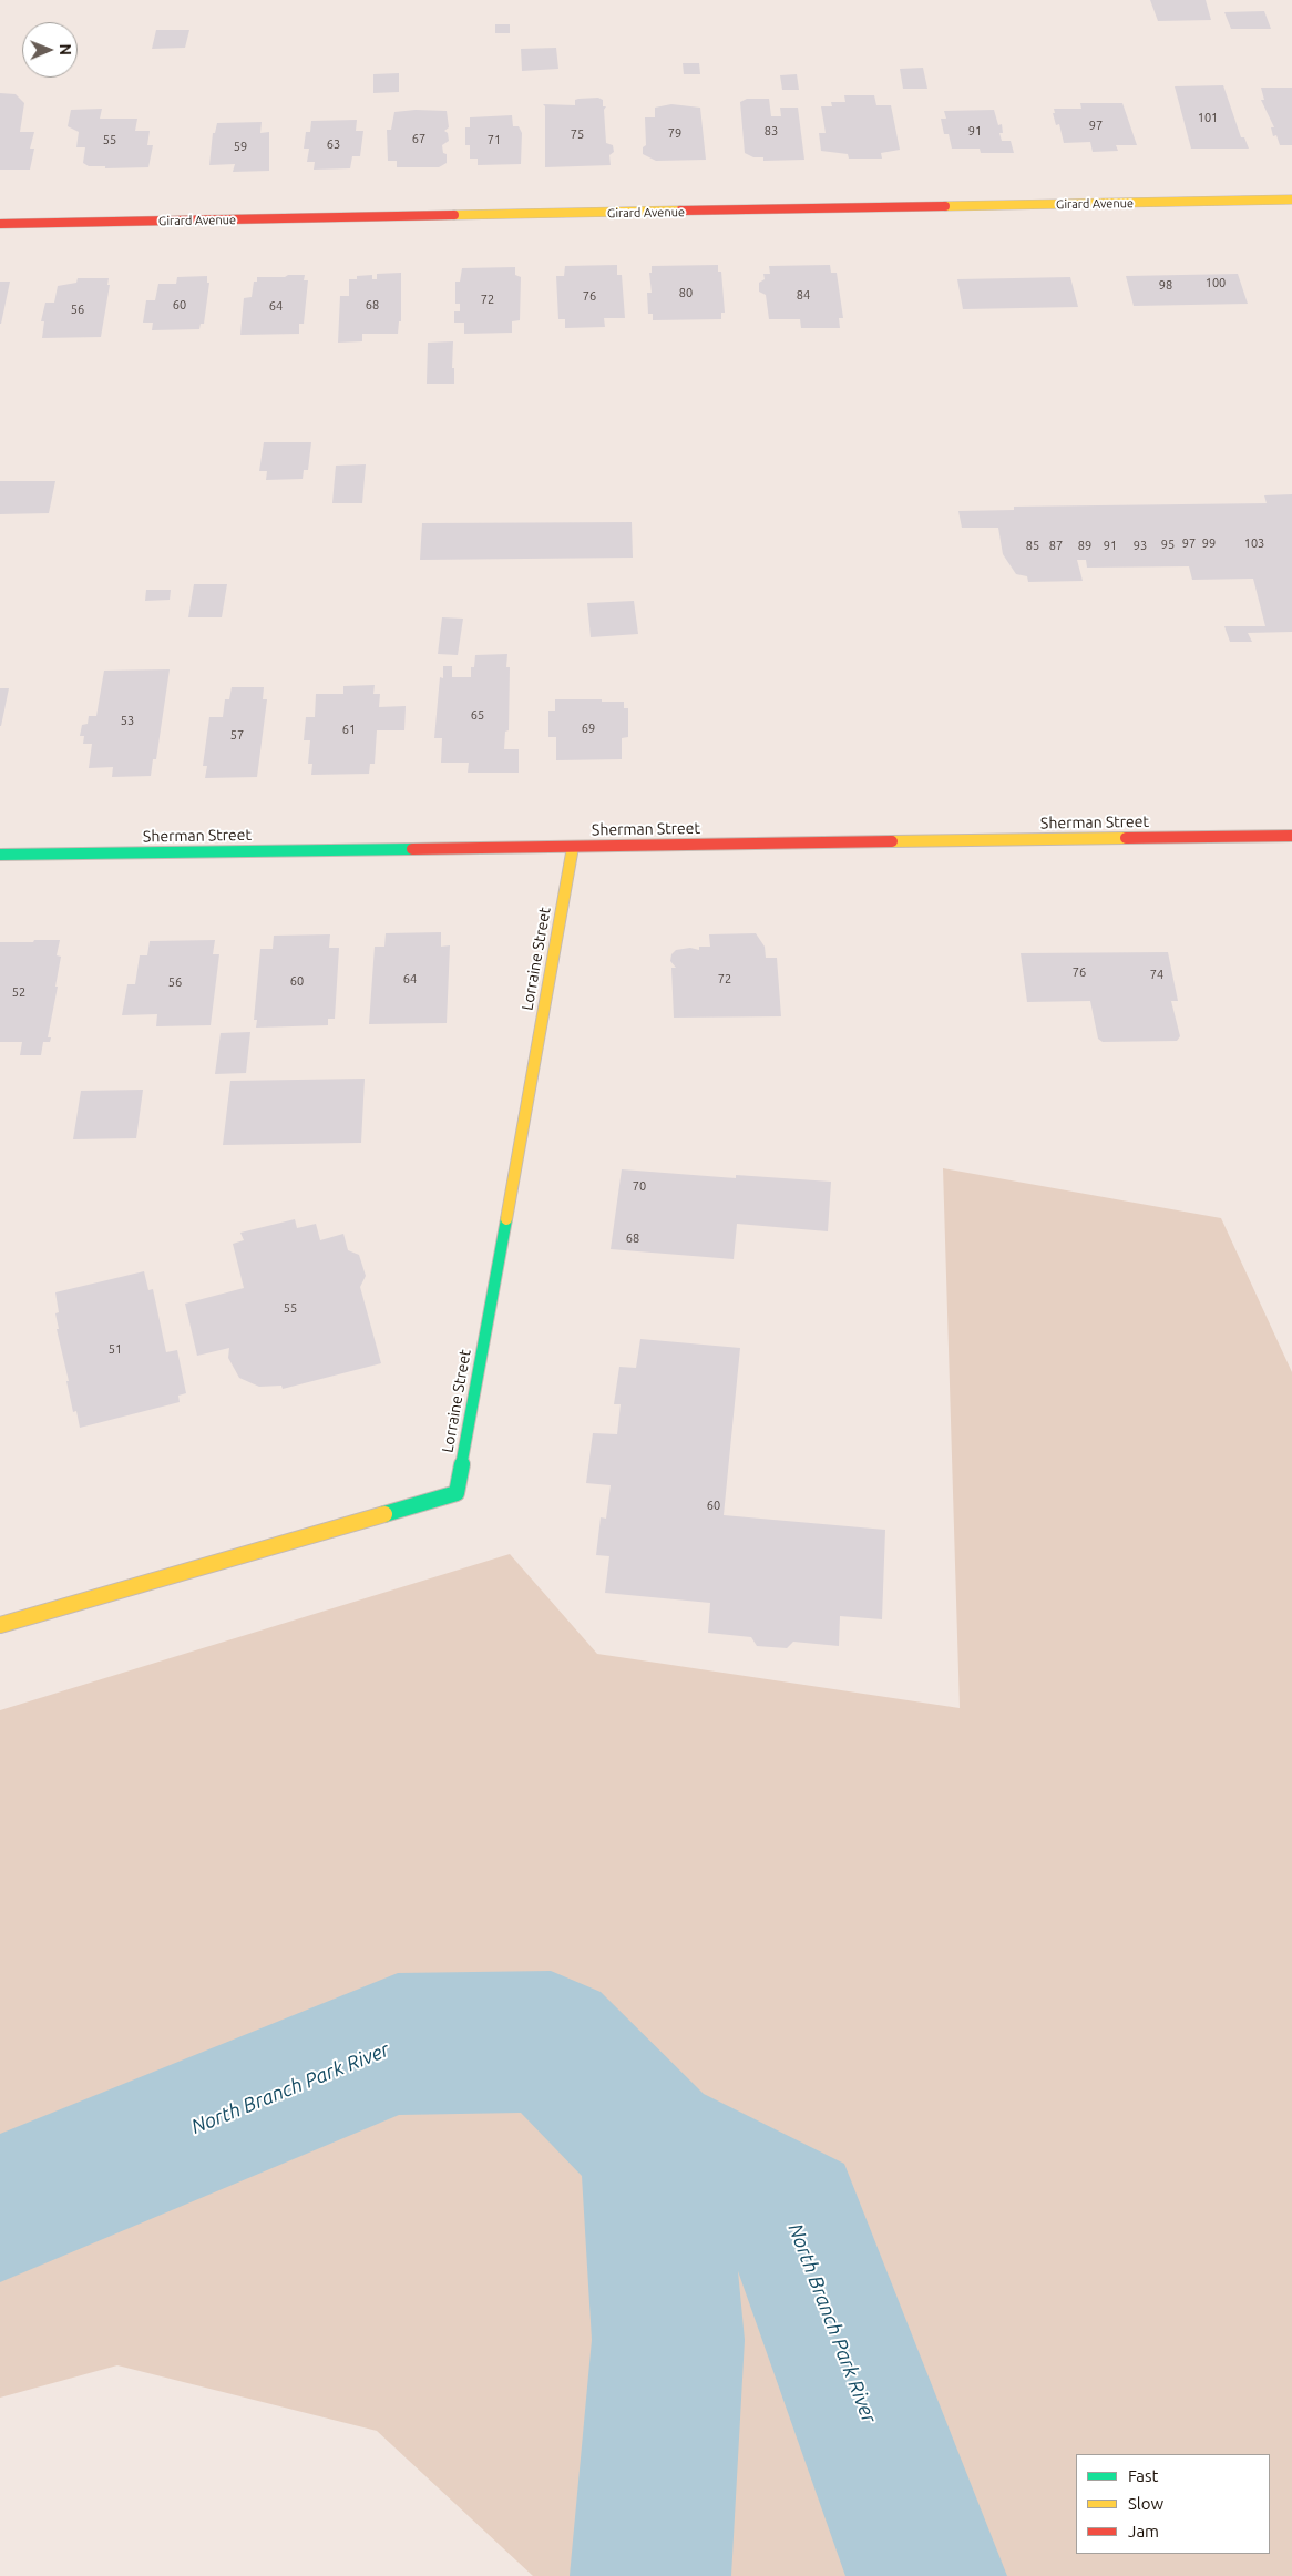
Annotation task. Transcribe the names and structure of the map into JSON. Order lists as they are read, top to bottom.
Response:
{
  "streets": {
    "street": ["Girard Avenue", "Sherman Street", "Lorraine Street"]
  },
  "crossings": [
    ["Sherman Street", "Lorraine Street"]
  ],
  "water": ["North Branch Park River"],
  "house_numbers": [
    "101",
    "97",
    "83",
    "91",
    "79",
    "75",
    "67",
    "55",
    "71",
    "63",
    "59",
    "100",
    "98",
    "80",
    "84",
    "76",
    "72",
    "60",
    "68",
    "64",
    "56",
    "97",
    "99",
    "103",
    "95",
    "85",
    "87",
    "89",
    "91",
    "93",
    "65",
    "53",
    "69",
    "61",
    "57",
    "76",
    "74",
    "64",
    "72",
    "60",
    "56",
    "52",
    "70",
    "68",
    "55",
    "51",
    "60"
  ],
  "legend": ["Fast", "Slow", "Jam"],
  "north": "right"
}
